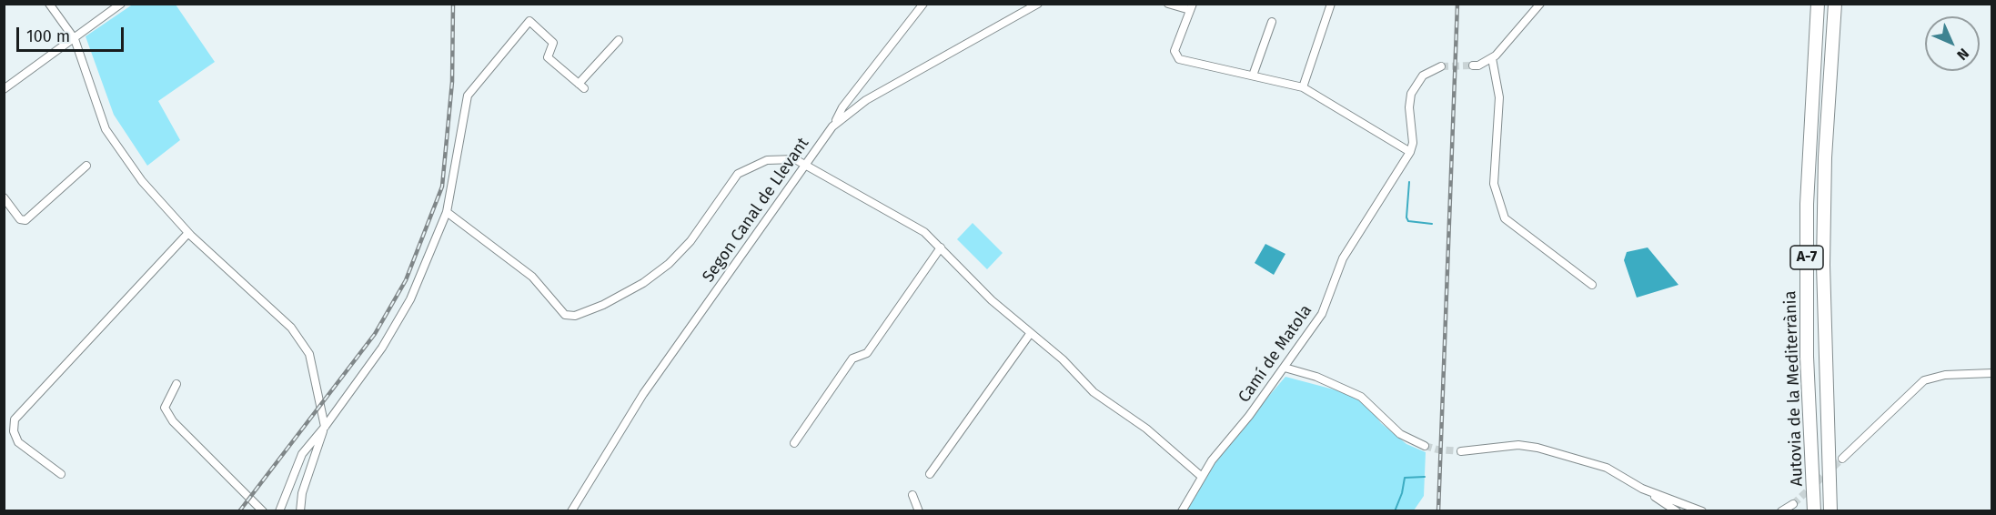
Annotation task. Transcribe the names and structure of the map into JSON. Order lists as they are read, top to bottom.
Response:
{
  "streets": {
    "highway": ["A-7", "Autovia de la Mediterrània"],
    "street": ["Segon Canal de Llevant", "Camí de Matola"]
  },
  "scale_bar": "100 m",
  "north": "bottom right"
}
